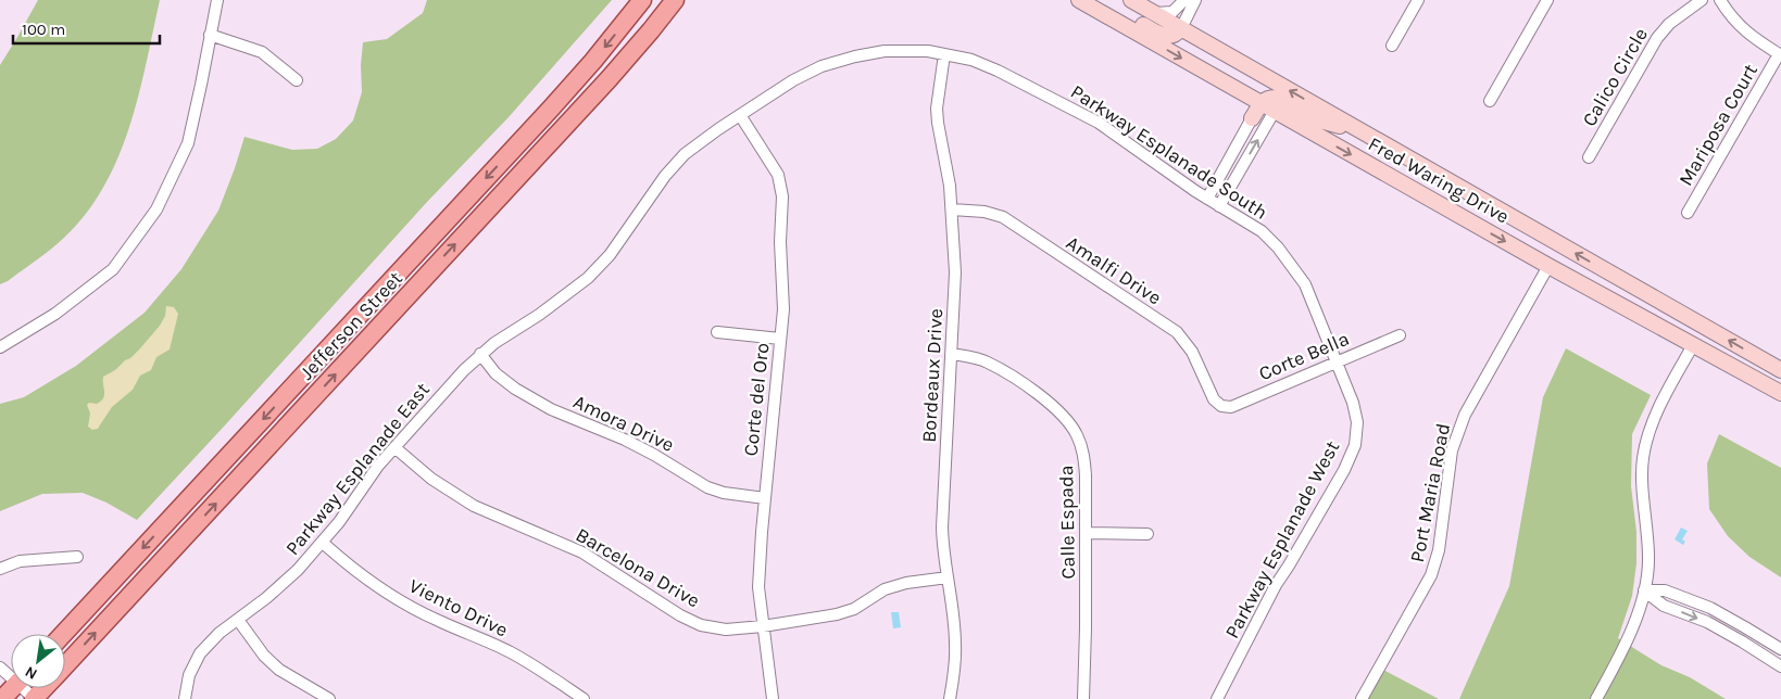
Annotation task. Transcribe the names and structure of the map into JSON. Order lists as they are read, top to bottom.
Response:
{
  "streets": {
    "main road": ["Fred Waring Drive", "Jefferson Street"],
    "street": [
      "Calico Circle",
      "Mariposa Court",
      "Parkway Esplanade South",
      "Amalfi Drive",
      "Corte Bella",
      "Bordeaux Drive",
      "Corte del Oro",
      "Amora Drive",
      "Parkway Esplanade East",
      "Port Maria Road",
      "Calle Espada",
      "Parkway Esplanade West",
      "Barcelona Drive",
      "Viento Drive"
    ]
  },
  "crossings": [
    ["Parkway Esplanade South", "Corte Bella"],
    ["Parkway Esplanade South", "Bordeaux Drive"],
    ["Parkway Esplanade South", "Parkway Esplanade East"],
    ["Parkway Esplanade South", "Parkway Esplanade West"],
    ["Fred Waring Drive", "Port Maria Road"],
    ["Amalfi Drive", "Corte Bella"],
    ["Amalfi Drive", "Bordeaux Drive"],
    ["Corte Bella", "Parkway Esplanade West"],
    ["Bordeaux Drive", "Calle Espada"],
    ["Bordeaux Drive", "Barcelona Drive"],
    ["Corte del Oro", "Amora Drive"],
    ["Corte del Oro", "Parkway Esplanade East"],
    ["Corte del Oro", "Barcelona Drive"],
    ["Amora Drive", "Parkway Esplanade East"],
    ["Parkway Esplanade East", "Barcelona Drive"],
    ["Parkway Esplanade East", "Viento Drive"]
  ],
  "scale_bar": "100 m",
  "north": "bottom left"
}
